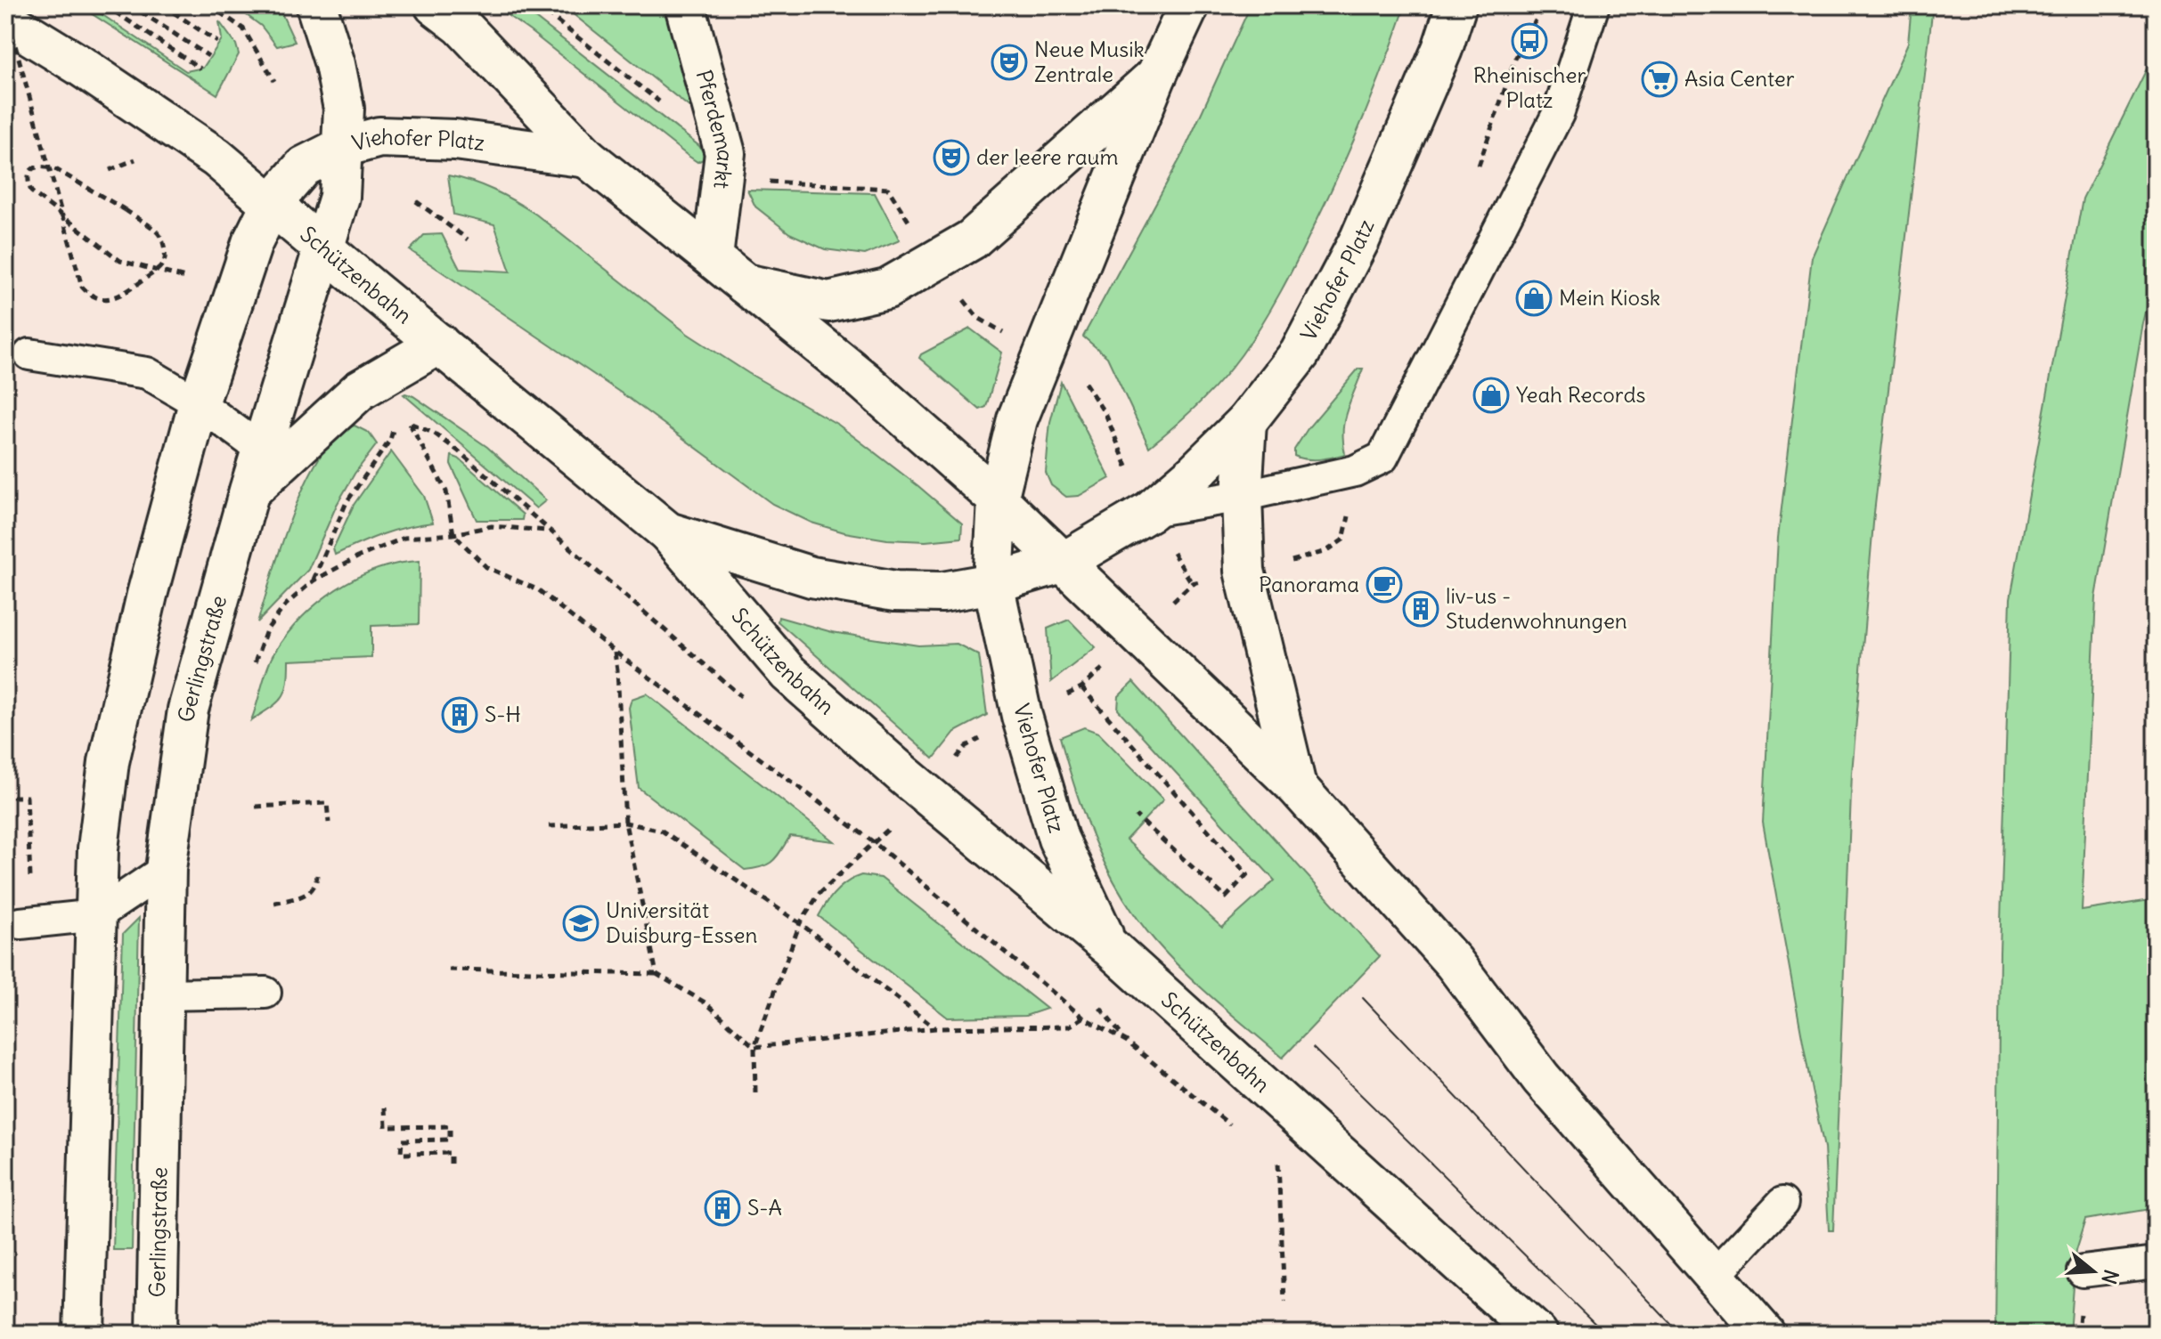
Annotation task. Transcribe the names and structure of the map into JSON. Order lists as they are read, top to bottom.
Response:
{
  "streets": {
    "main road": [
      "Pferdemarkt",
      "Viehofer Platz",
      "Schützenbahn",
      "Gerlingstraße"
    ]
  },
  "crossings": [
    ["Viehofer Platz", "Schützenbahn"],
    ["Viehofer Platz", "Gerlingstraße"],
    ["Schützenbahn", "Gerlingstraße"]
  ],
  "places": {
    "bus stop": ["Rheinischer Platz"],
    "theatre": ["Neue Musik Zentrale", "der leere raum"],
    "supermarket": ["Asia Center"],
    "shop": ["Mein Kiosk", "Yeah Records"],
    "cafe": ["Panorama"],
    "building": ["liv-us - Studenwohnungen", "S-H", "S-A"],
    "school or university": ["Universität Duisburg-Essen"]
  },
  "north": "right"
}
